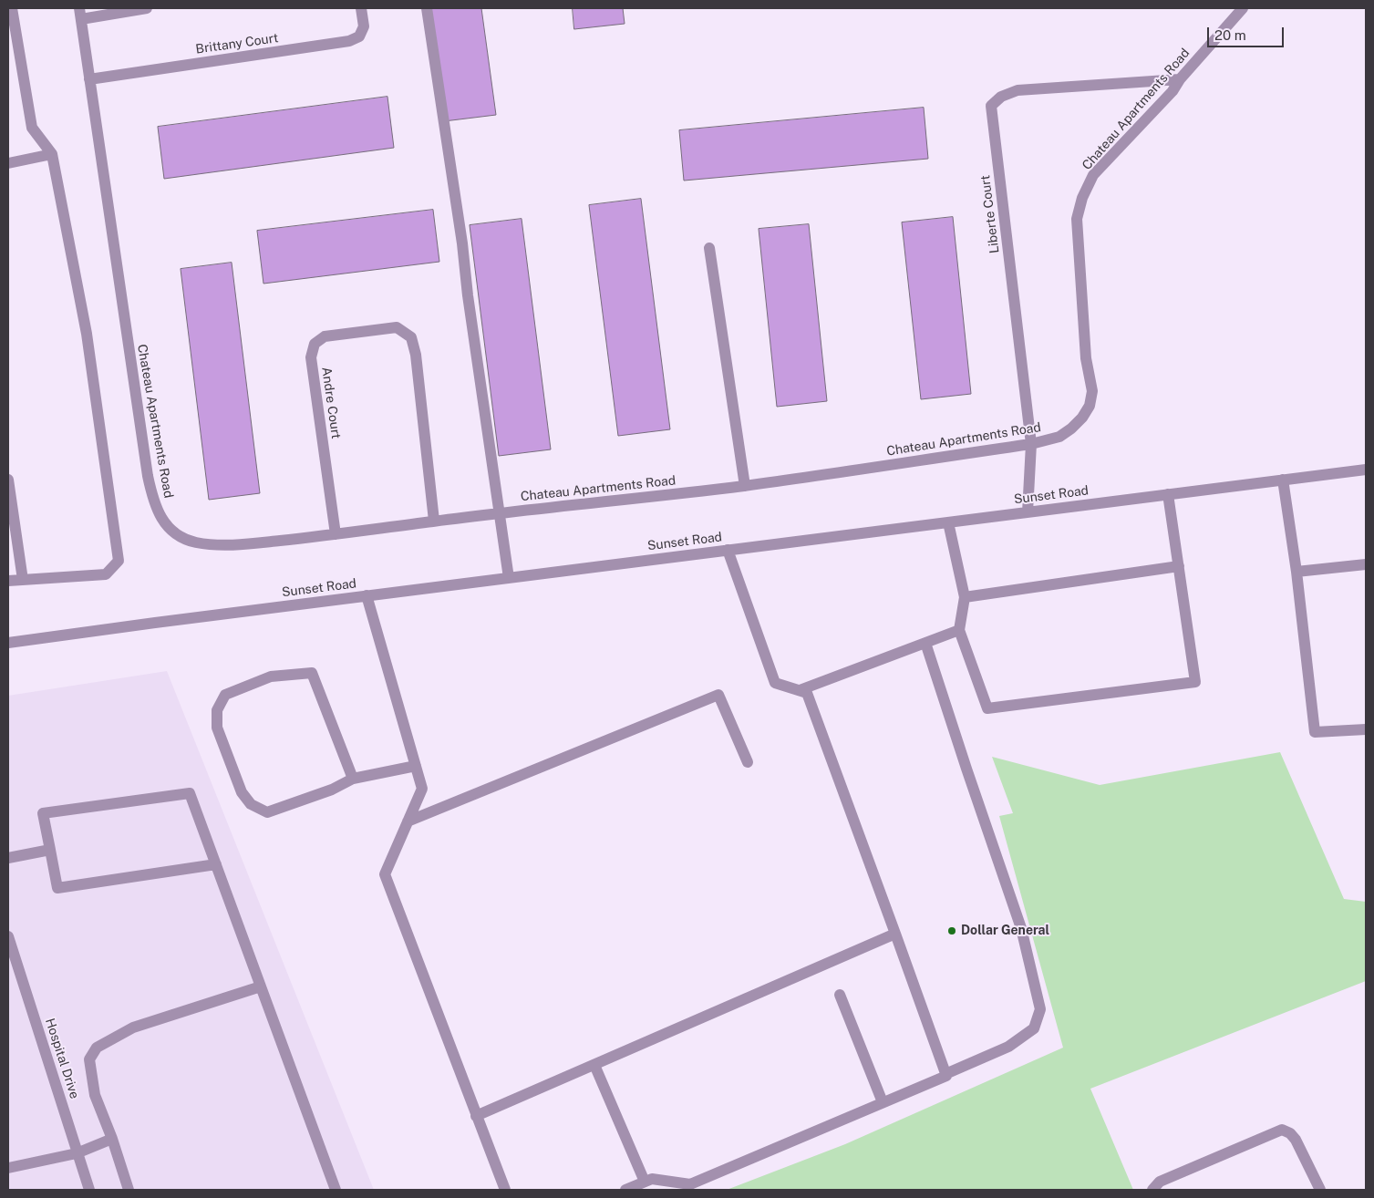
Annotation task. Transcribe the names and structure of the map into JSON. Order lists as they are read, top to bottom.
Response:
{
  "streets": {
    "street": [
      "Brittany Court",
      "Chateau Apartments Road",
      "Liberte Court",
      "Andre Court",
      "Sunset Road",
      "Hospital Drive"
    ]
  },
  "crossings": [
    ["Brittany Court", "Chateau Apartments Road"],
    ["Chateau Apartments Road", "Liberte Court"],
    ["Chateau Apartments Road", "Andre Court"],
    ["Liberte Court", "Sunset Road"]
  ],
  "places": ["Dollar General"],
  "scale_bar": "20 m"
}
